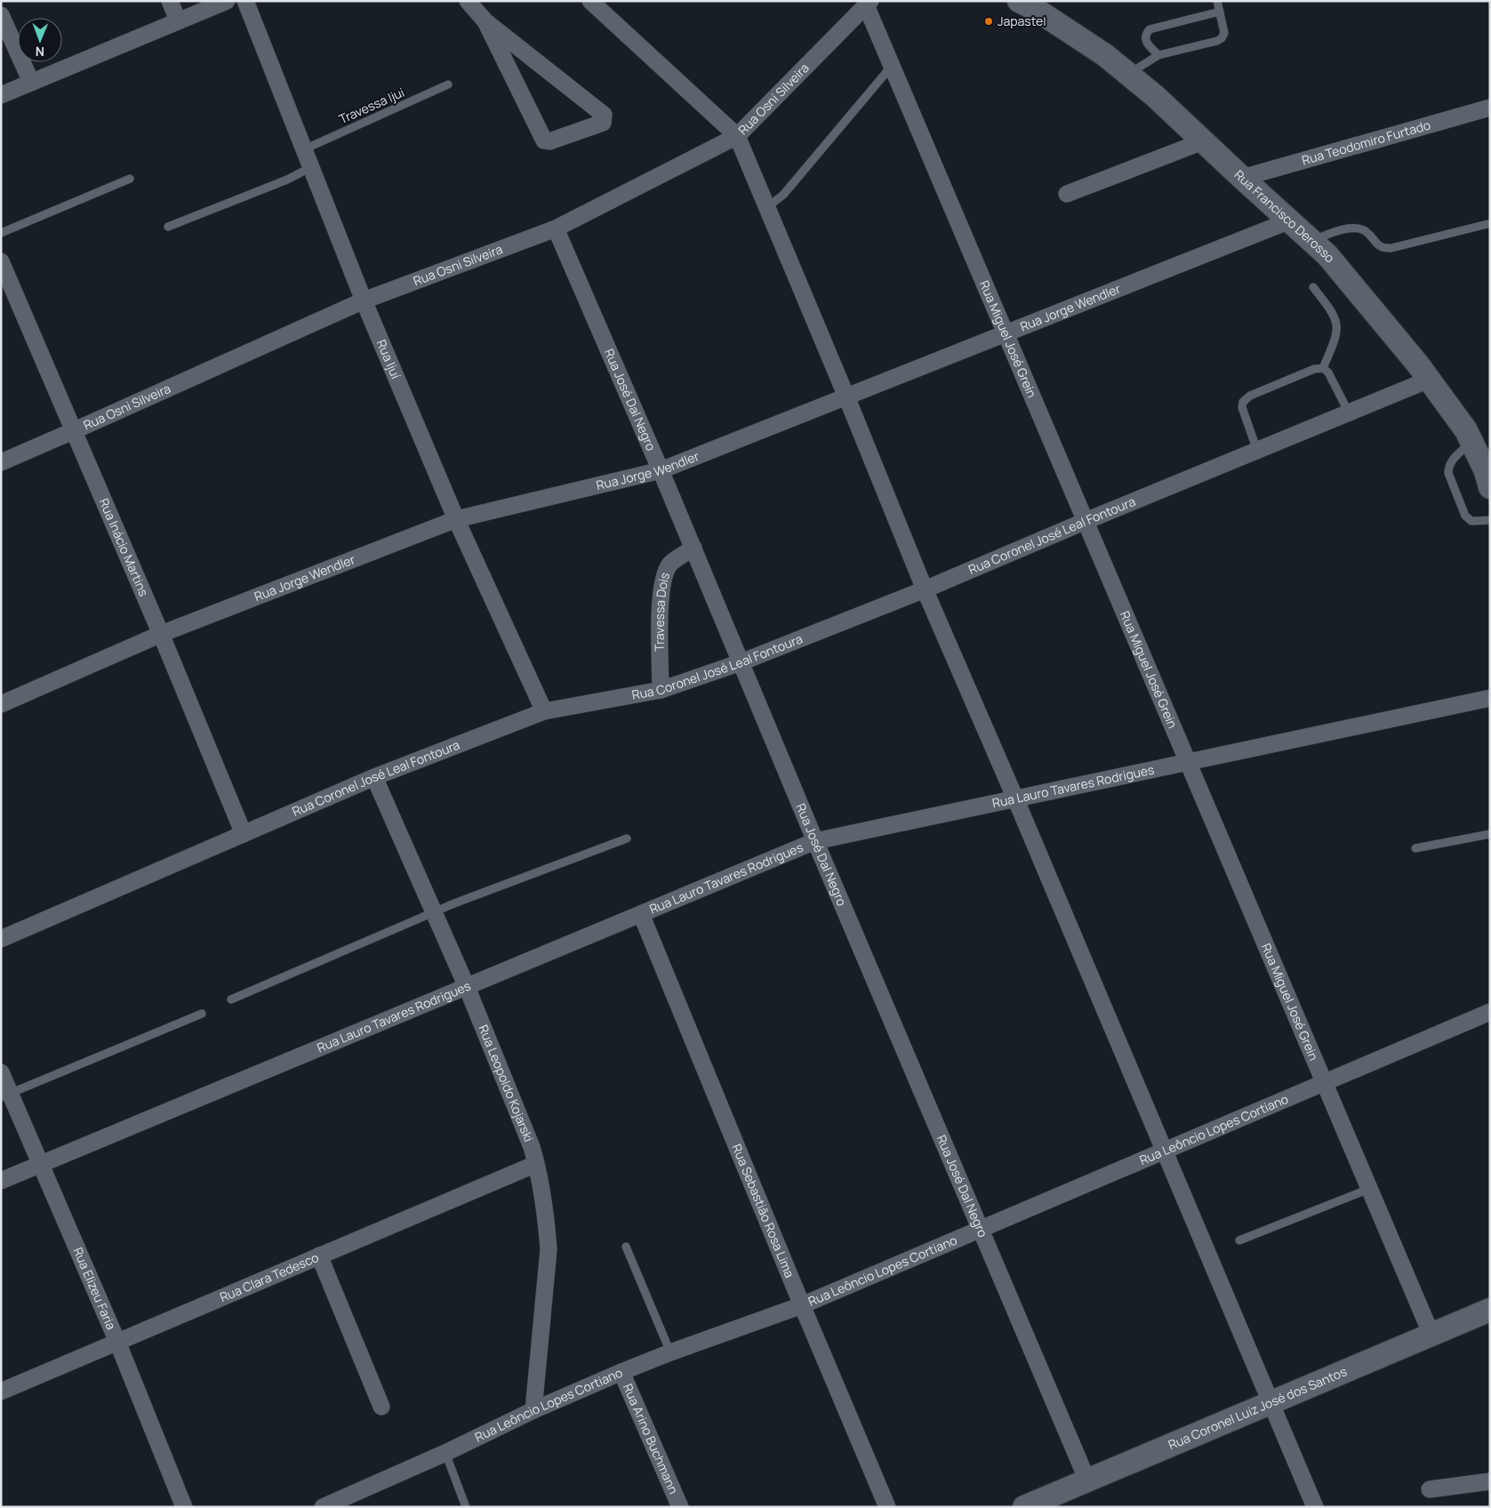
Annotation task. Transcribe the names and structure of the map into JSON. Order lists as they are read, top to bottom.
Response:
{
  "streets": {
    "main road": ["Rua Francisco Derosso", "Rua Coronel Luiz José dos Santos"],
    "street": [
      "Rua Osni Silveira",
      "Rua Teodomiro Furtado",
      "Rua Jorge Wendler",
      "Rua Miguel José Grein",
      "Rua Ijuí",
      "Rua José Dal Negro",
      "Rua Coronel José Leal Fontoura",
      "Rua Inácio Martins",
      "Travessa Dois",
      "Rua Lauro Tavares Rodrigues",
      "Rua Leopoldo Kojarski",
      "Rua Leôncio Lopes Cortiano",
      "Rua Sebastião Rosa Lima",
      "Rua Clara Tedesco",
      "Rua Elizeu Faria",
      "Rua Arino Buchmann"
    ],
    "lane": ["Travessa Ijui"]
  },
  "crossings": [
    ["Rua Osni Silveira", "Rua Miguel José Grein"],
    ["Rua Osni Silveira", "Rua Ijuí"],
    ["Rua Osni Silveira", "Rua José Dal Negro"],
    ["Rua Osni Silveira", "Rua Inácio Martins"],
    ["Travessa Ijui", "Rua Ijuí"],
    ["Rua Teodomiro Furtado", "Rua Francisco Derosso"],
    ["Rua Francisco Derosso", "Rua Jorge Wendler"],
    ["Rua Francisco Derosso", "Rua Coronel José Leal Fontoura"],
    ["Rua Jorge Wendler", "Rua Miguel José Grein"],
    ["Rua Jorge Wendler", "Rua Ijuí"],
    ["Rua Jorge Wendler", "Rua José Dal Negro"],
    ["Rua Jorge Wendler", "Rua Inácio Martins"],
    ["Rua Miguel José Grein", "Rua Coronel José Leal Fontoura"],
    ["Rua Miguel José Grein", "Rua Lauro Tavares Rodrigues"],
    ["Rua Miguel José Grein", "Rua Leôncio Lopes Cortiano"],
    ["Rua Miguel José Grein", "Rua Coronel Luiz José dos Santos"],
    ["Rua Ijuí", "Rua Coronel José Leal Fontoura"],
    ["Rua José Dal Negro", "Rua Coronel José Leal Fontoura"],
    ["Rua José Dal Negro", "Travessa Dois"],
    ["Rua José Dal Negro", "Rua Lauro Tavares Rodrigues"],
    ["Rua José Dal Negro", "Rua Leôncio Lopes Cortiano"],
    ["Rua José Dal Negro", "Rua Coronel Luiz José dos Santos"],
    ["Rua Coronel José Leal Fontoura", "Rua Inácio Martins"],
    ["Rua Coronel José Leal Fontoura", "Travessa Dois"],
    ["Rua Coronel José Leal Fontoura", "Rua Leopoldo Kojarski"],
    ["Rua Lauro Tavares Rodrigues", "Rua Leopoldo Kojarski"],
    ["Rua Lauro Tavares Rodrigues", "Rua Sebastião Rosa Lima"],
    ["Rua Lauro Tavares Rodrigues", "Rua Elizeu Faria"],
    ["Rua Leopoldo Kojarski", "Rua Leôncio Lopes Cortiano"],
    ["Rua Leopoldo Kojarski", "Rua Clara Tedesco"],
    ["Rua Leôncio Lopes Cortiano", "Rua Sebastião Rosa Lima"],
    ["Rua Leôncio Lopes Cortiano", "Rua Arino Buchmann"],
    ["Rua Clara Tedesco", "Rua Elizeu Faria"]
  ],
  "places": ["Japastel"],
  "north": "bottom"
}
